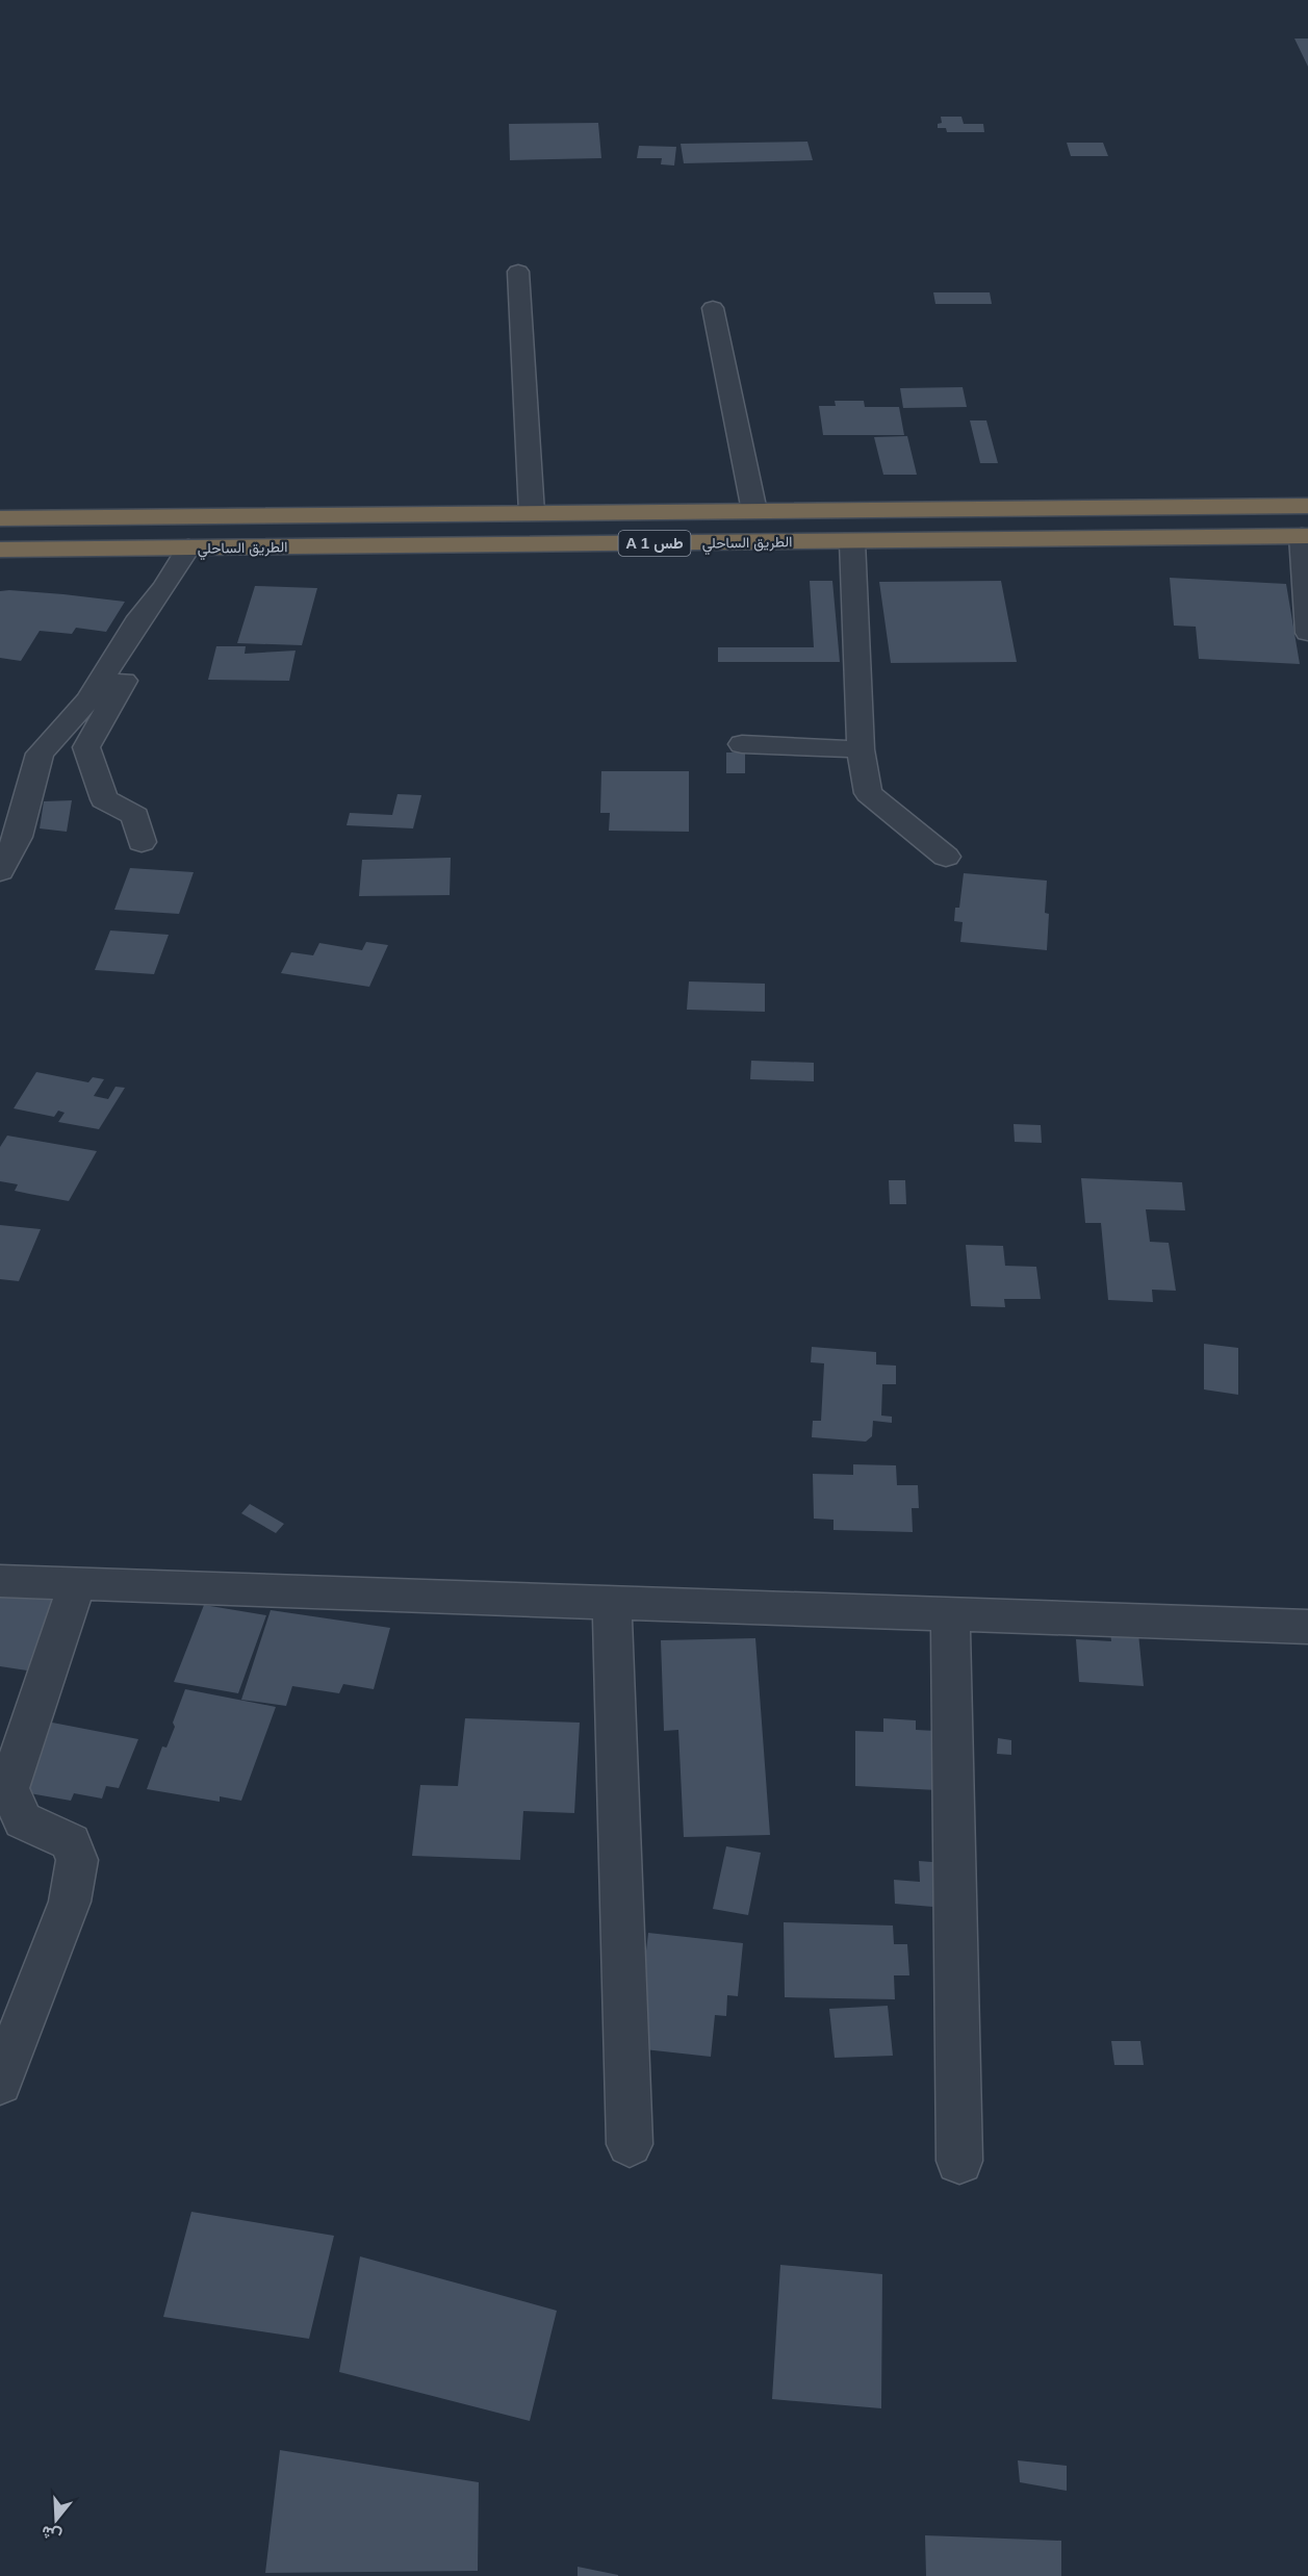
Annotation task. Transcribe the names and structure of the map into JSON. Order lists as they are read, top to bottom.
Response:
{
  "streets": {
    "highway": ["الطريق الساحلي", "A 1 طس"]
  },
  "north": "bottom"
}
